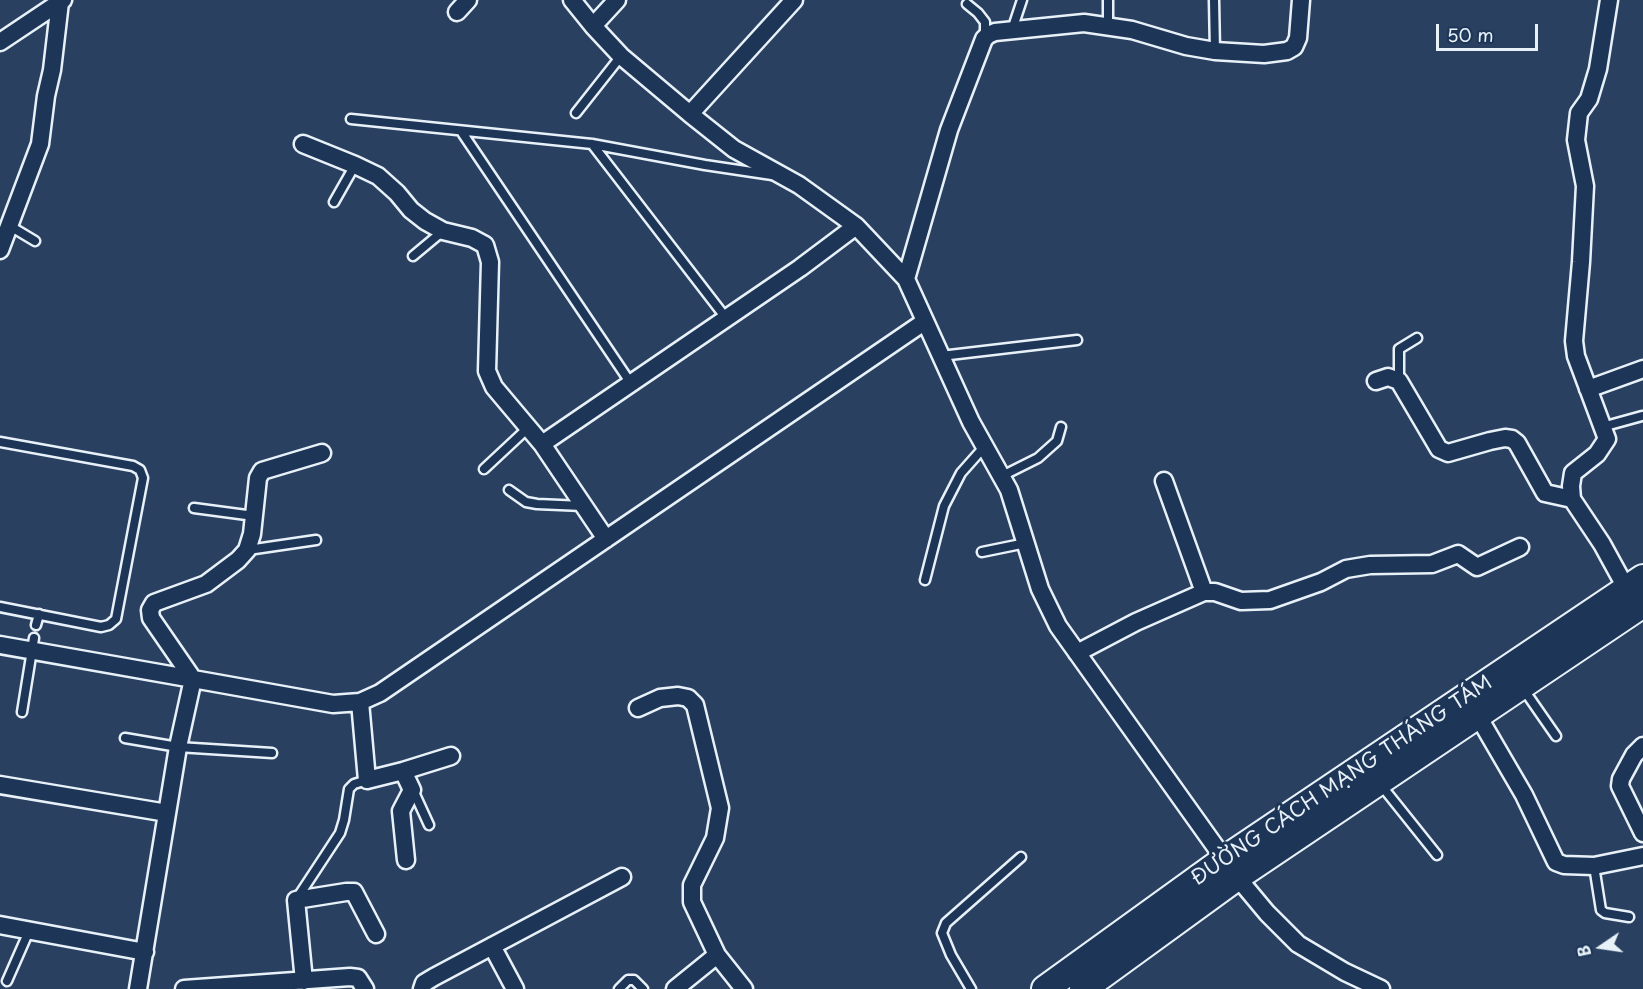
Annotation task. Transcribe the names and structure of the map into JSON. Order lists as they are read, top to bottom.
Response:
{
  "streets": {
    "main road": ["ĐƯỜNG CÁCH MẠNG THÁNG TÁM"]
  },
  "scale_bar": "50 m",
  "north": "left"
}
